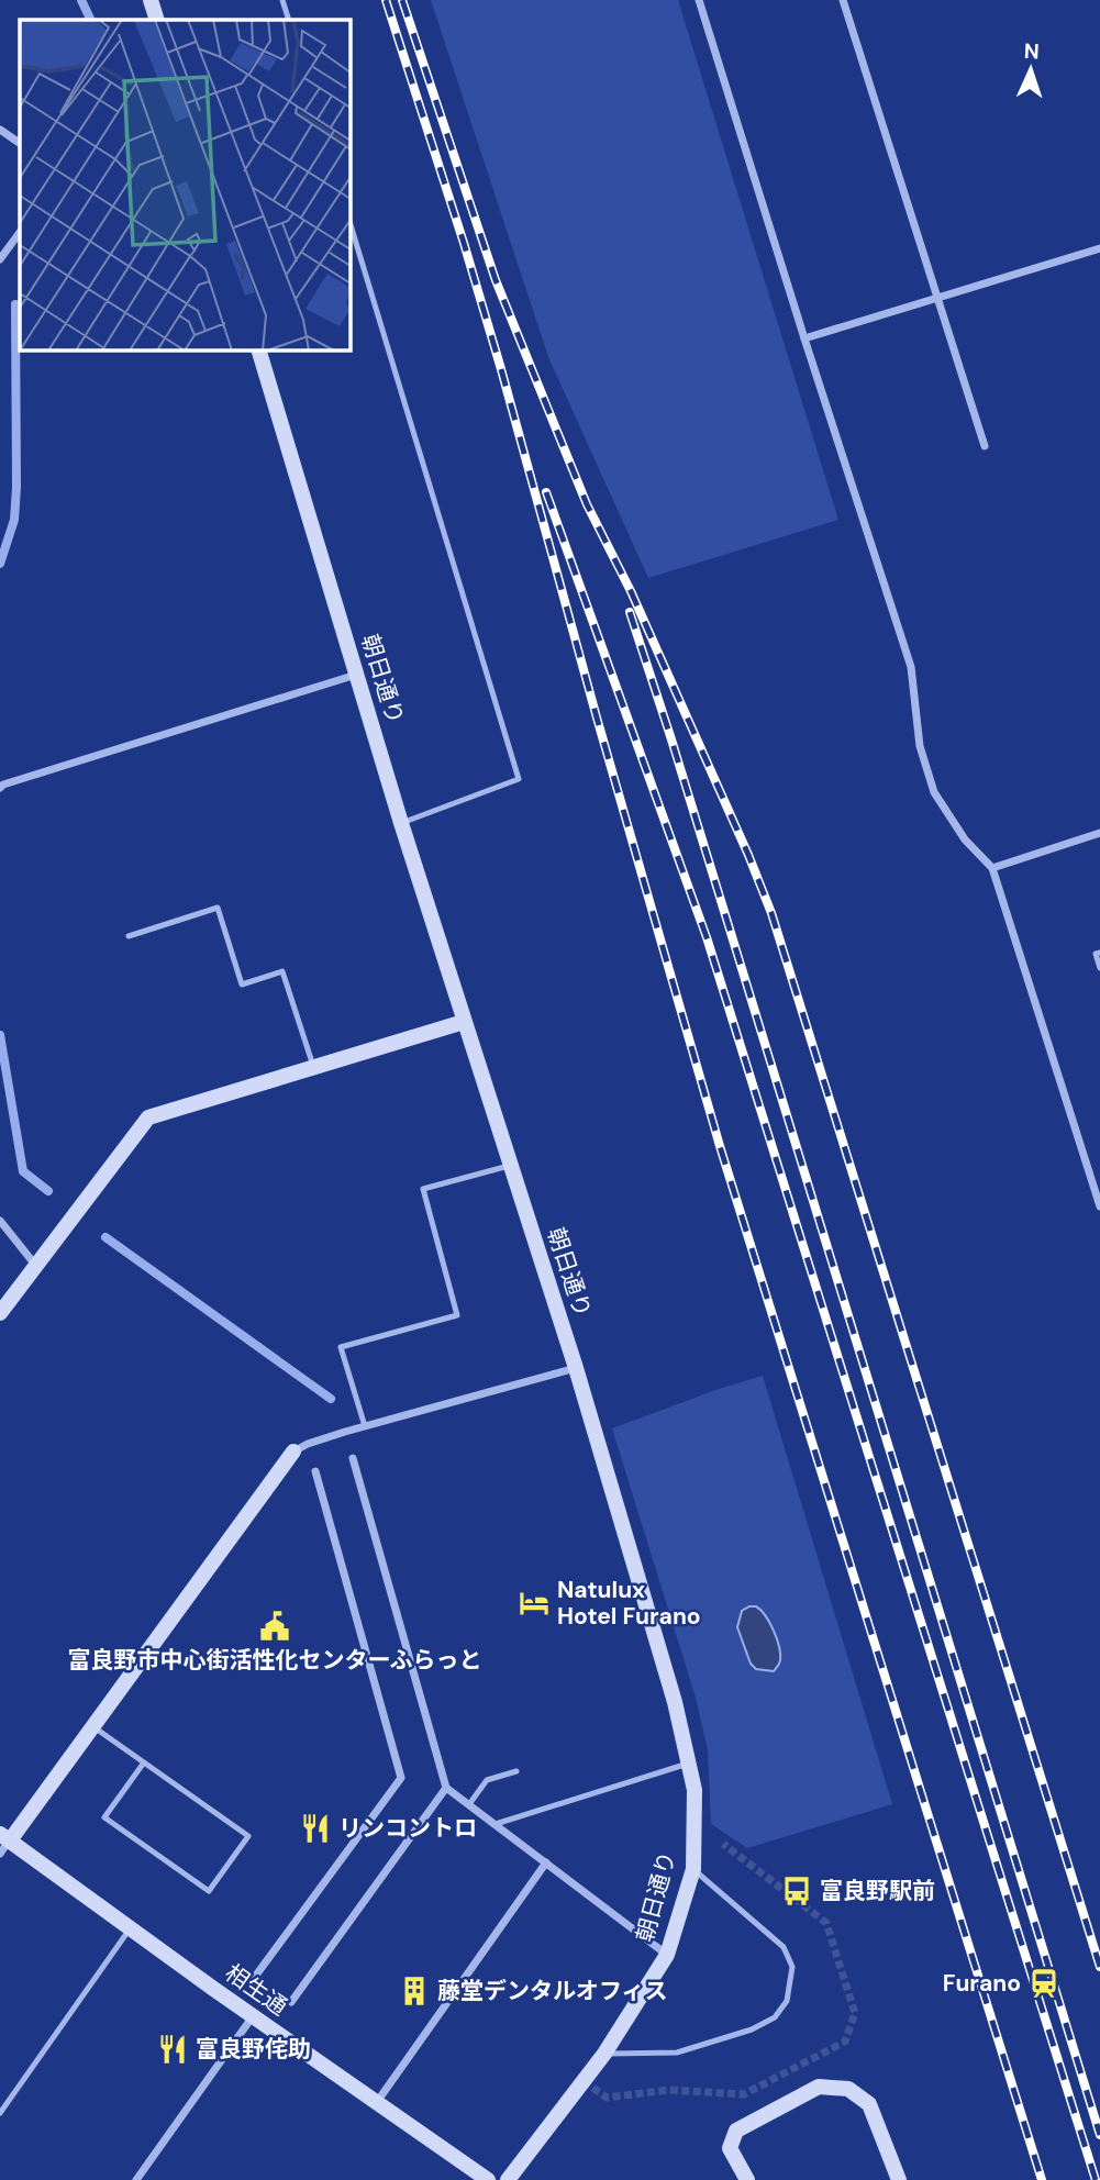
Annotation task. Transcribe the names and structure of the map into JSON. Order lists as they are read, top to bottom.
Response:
{
  "streets": {
    "street": ["朝日通り", "相生通"]
  },
  "places": {
    "hotel": ["Natulux Hotel Furano"],
    "public building": ["富良野市中心街活性化センターふらっと"],
    "restaurant": ["リンコントロ", "富良野侘助"],
    "bus stop": ["富良野駅前"],
    "station": ["Furano"],
    "building": ["藤堂デンタルオフィス"]
  },
  "north": "top"
}
